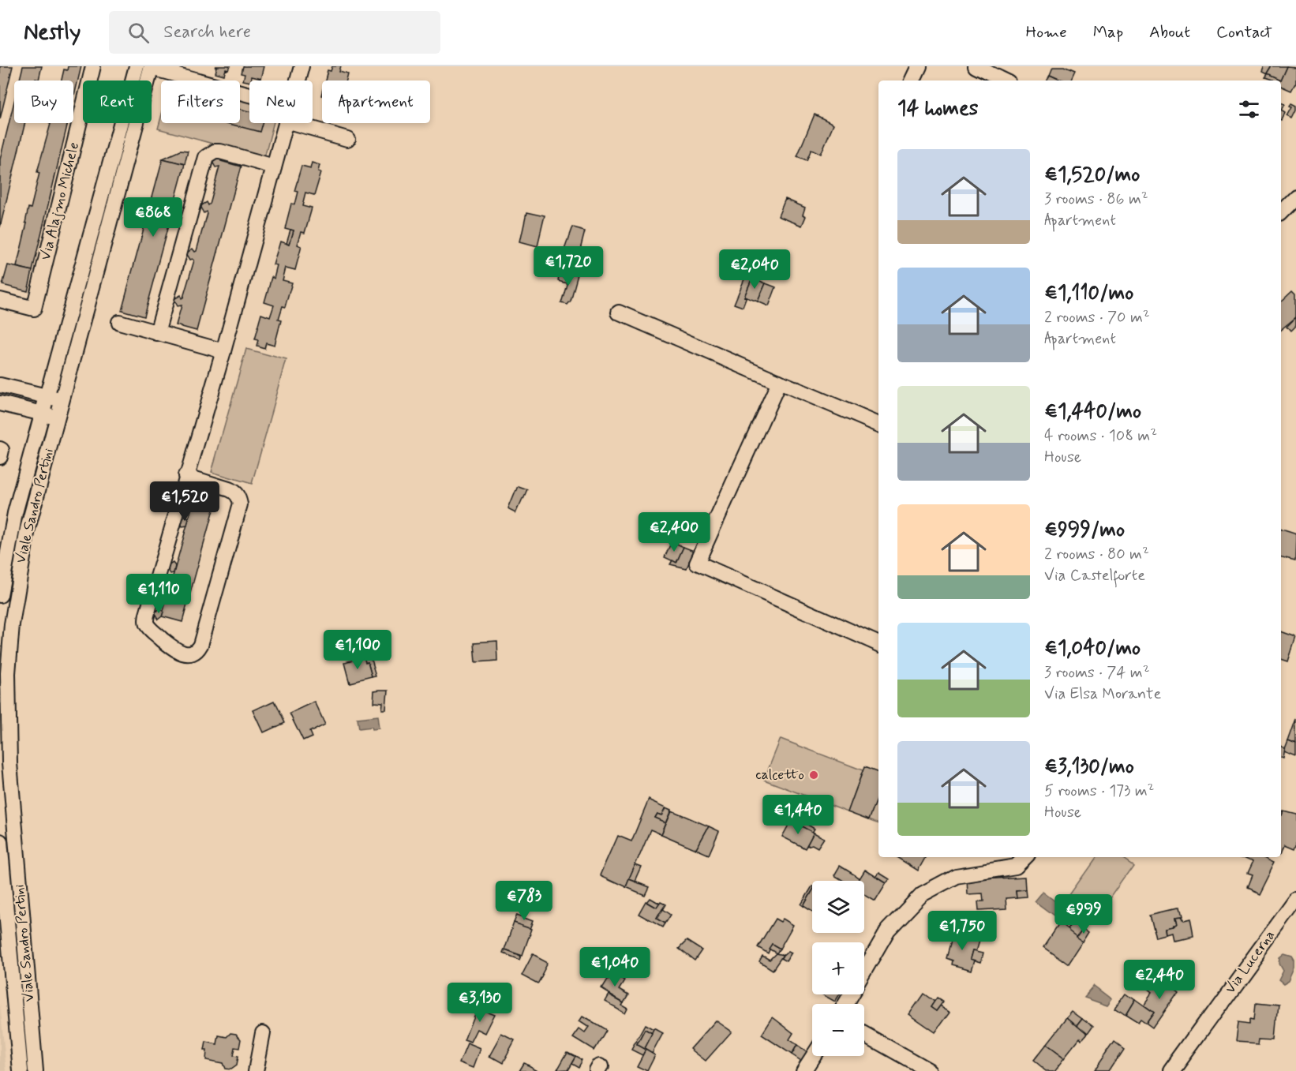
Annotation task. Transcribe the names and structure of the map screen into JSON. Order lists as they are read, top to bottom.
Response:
{
  "streets": {
    "street": ["Via Alajmo Michele", "Viale Sandro Pertini", "Via Lucerna"]
  },
  "places": ["calcetto"],
  "page": {
    "header": "Nestly",
    "search": "Search here",
    "nav": [
      "Home",
      "Map",
      "About",
      "Contact"
    ],
    "chip": [
      "Buy",
      "Rent",
      "Filters",
      "New",
      "Apartment"
    ],
    "heading": "14 homes",
    "list": [
      {
        "name": "€1,520/mo",
        "note": "3 rooms · 86 m² · Apartment"
      },
      {
        "name": "€1,110/mo",
        "note": "2 rooms · 70 m² · Apartment"
      },
      {
        "name": "€1,440/mo",
        "note": "4 rooms · 108 m² · House"
      },
      {
        "name": "€999/mo",
        "note": "2 rooms · 80 m² · Via Castelforte"
      },
      {
        "name": "€1,040/mo",
        "note": "3 rooms · 74 m² · Via Elsa Morante"
      },
      {
        "name": "€3,130/mo",
        "note": "5 rooms · 173 m² · House"
      }
    ],
    "price": [
      "€868",
      "€1,720",
      "€2,040",
      "€1,520",
      "€2,400",
      "€1,110",
      "€1,100",
      "€1,440",
      "€783",
      "€999",
      "€1,750",
      "€1,040",
      "€2,440",
      "€3,130"
    ],
    "map_buttons": ["+", "−"]
  }
}
